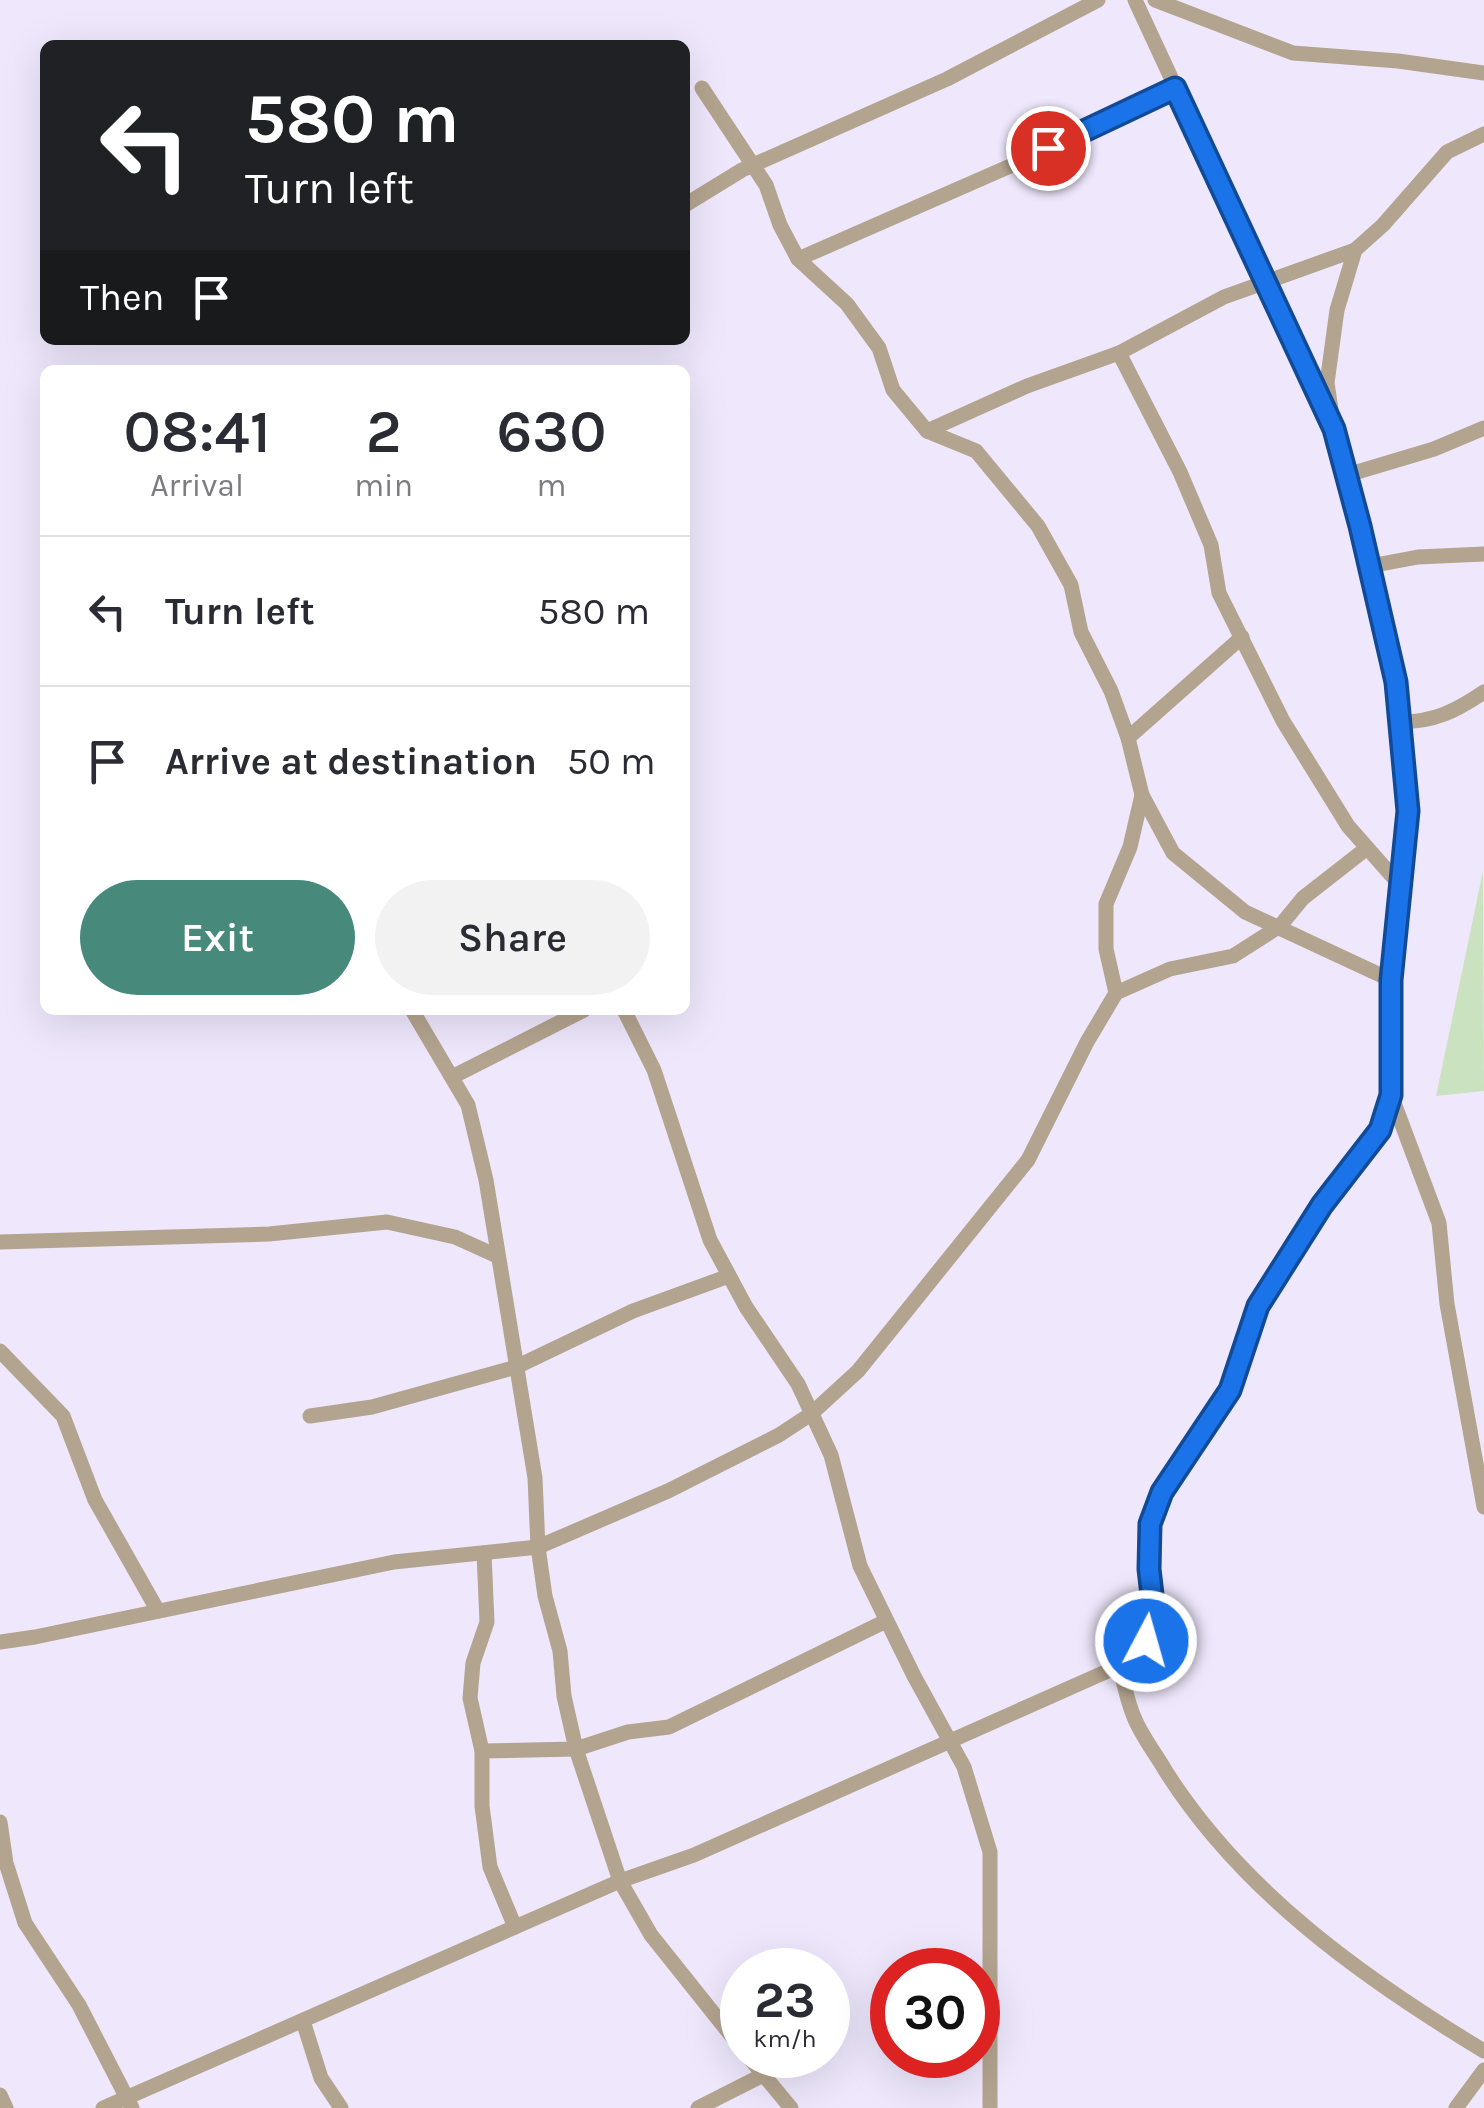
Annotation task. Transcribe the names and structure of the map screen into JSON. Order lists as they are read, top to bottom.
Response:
{
  "page": {
    "turn": ["580 m", "Turn left"],
    "then": "Then",
    "eta": [
      "08:41",
      "Arrival",
      "2",
      "min",
      "630",
      "m"
    ],
    "list": [
      {
        "name": "Turn left",
        "value": "580 m"
      },
      {
        "name": "Arrive at destination",
        "value": "50 m"
      }
    ],
    "buttons": ["Exit", "Share"],
    "speed": "23 km/h",
    "limit": "30"
  }
}
